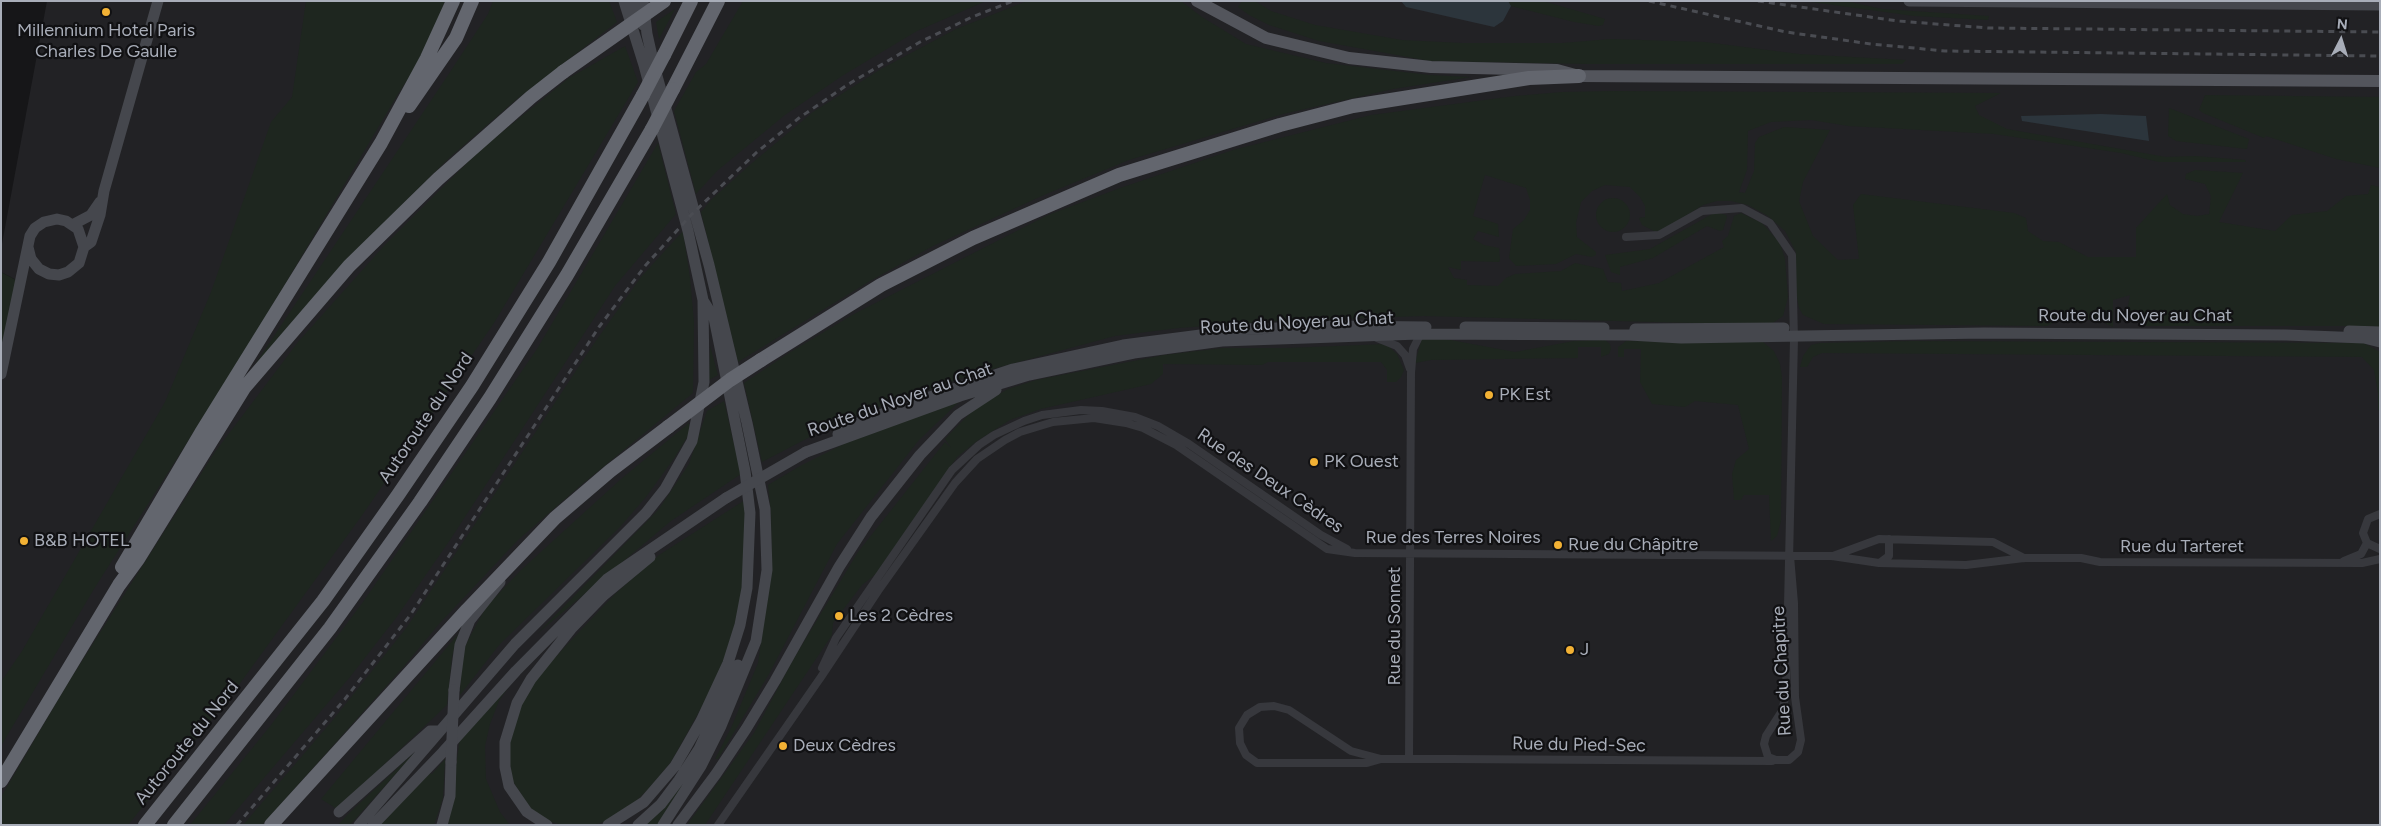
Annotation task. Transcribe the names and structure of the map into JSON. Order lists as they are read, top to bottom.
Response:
{
  "streets": {
    "highway": ["Autoroute du Nord"],
    "street": [
      "Route du Noyer au Chat",
      "Rue des Deux Cèdres",
      "Rue des Terres Noires",
      "Rue du Tarteret",
      "Rue du Sonnet",
      "Rue du Chapitre",
      "Rue du Pied-Sec"
    ]
  },
  "crossings": [
    ["Route du Noyer au Chat", "Rue du Sonnet"],
    ["Route du Noyer au Chat", "Rue du Chapitre"],
    ["Rue des Deux Cèdres", "Rue des Terres Noires"],
    ["Rue des Terres Noires", "Rue du Tarteret"],
    ["Rue des Terres Noires", "Rue du Sonnet"],
    ["Rue des Terres Noires", "Rue du Chapitre"],
    ["Rue du Tarteret", "Rue du Chapitre"],
    ["Rue du Sonnet", "Rue du Pied-Sec"],
    ["Rue du Chapitre", "Rue du Pied-Sec"]
  ],
  "places": [
    "Millennium Hotel Paris Charles De Gaulle",
    "PK Est",
    "PK Ouest",
    "B&B HOTEL",
    "Rue du Châpitre",
    "Les 2 Cèdres",
    "J",
    "Deux Cèdres"
  ],
  "north": "top"
}
